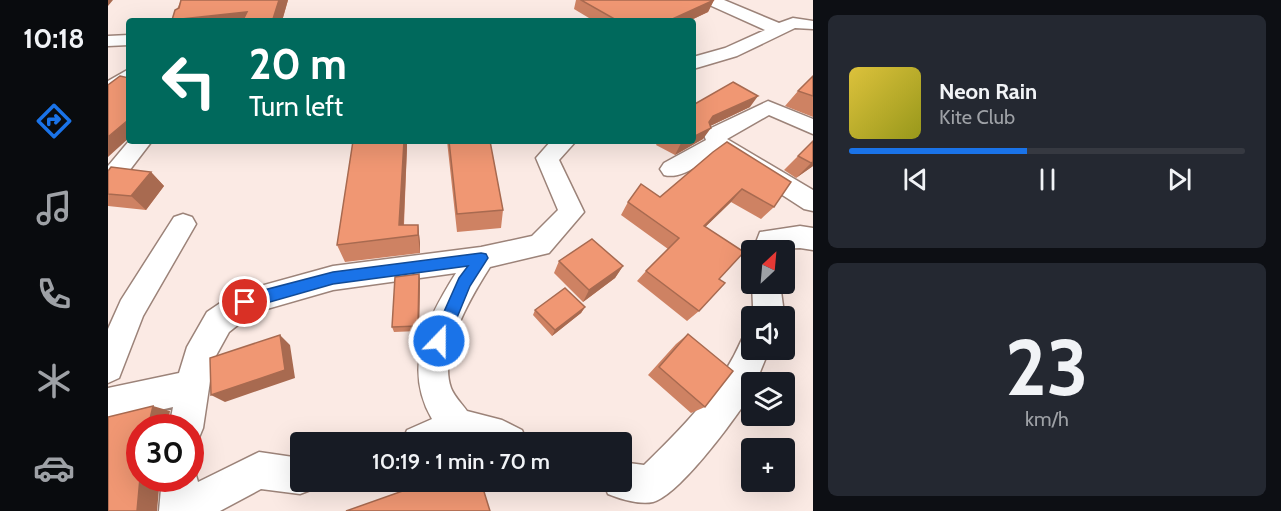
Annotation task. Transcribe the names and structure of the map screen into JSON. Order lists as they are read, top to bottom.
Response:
{
  "north": "top right",
  "page": {
    "tabs": "10:18",
    "turn": ["20 m", "Turn left"],
    "song": ["Neon Rain", "Kite Club"],
    "map_buttons": "+",
    "tile": ["23", "km/h"],
    "limit": "30",
    "trip": "10:19 · 1 min · 70 m"
  }
}
